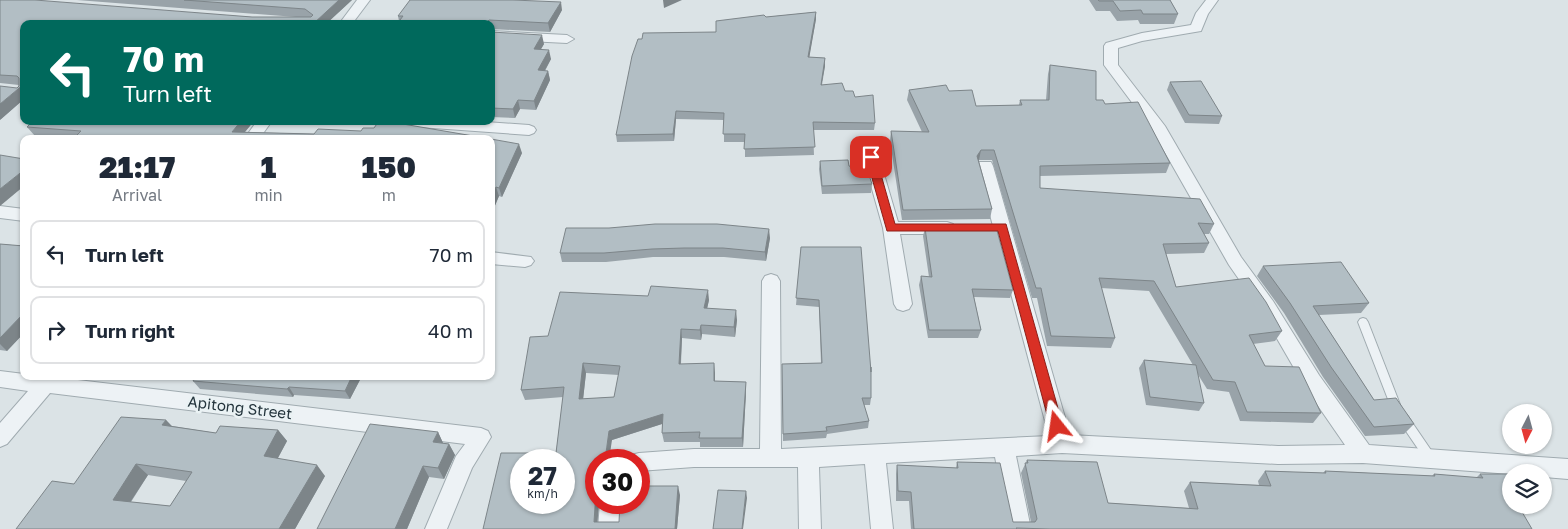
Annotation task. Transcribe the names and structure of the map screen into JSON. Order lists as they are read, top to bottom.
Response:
{
  "streets": {
    "street": ["Apitong Street"]
  },
  "north": "bottom",
  "page": {
    "turn": ["70 m", "Turn left"],
    "eta": [
      "21:17",
      "Arrival",
      "1",
      "min",
      "150",
      "m"
    ],
    "list": [
      {
        "name": "Turn left",
        "value": "70 m"
      },
      {
        "name": "Turn right",
        "value": "40 m"
      }
    ],
    "speed": "27 km/h",
    "limit": "30"
  }
}
